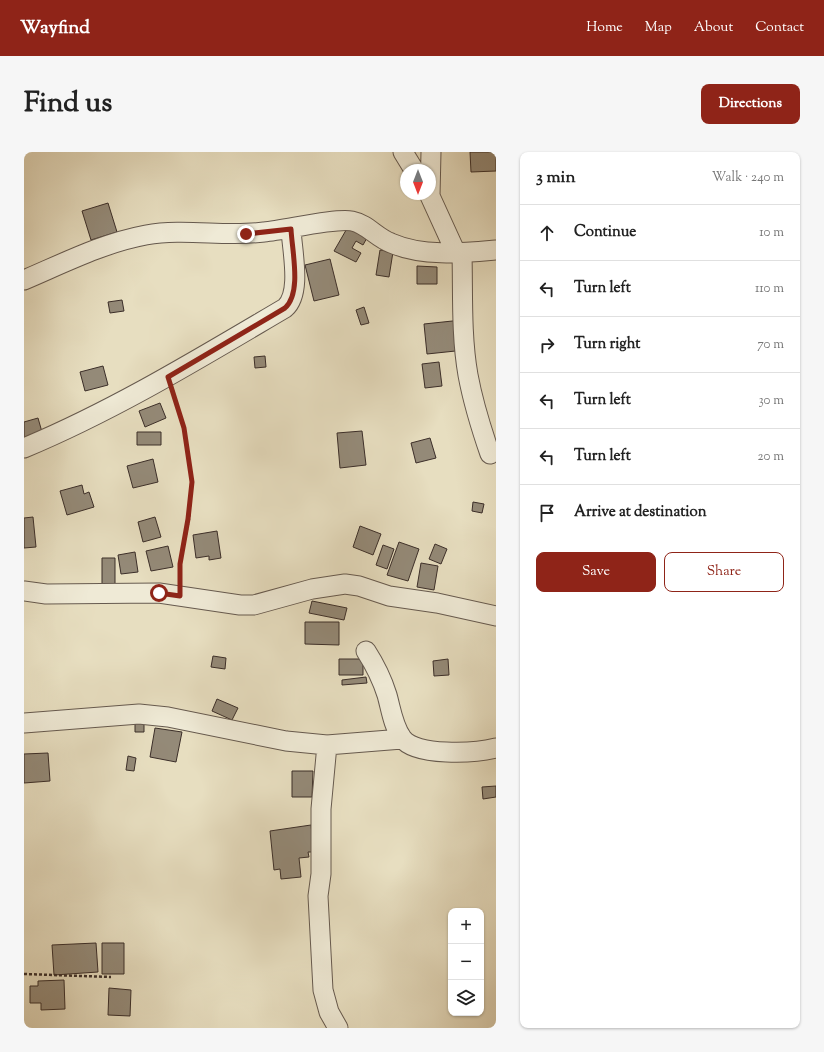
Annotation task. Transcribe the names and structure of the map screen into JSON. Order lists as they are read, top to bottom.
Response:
{
  "north": "bottom",
  "page": {
    "header": "Wayfind",
    "nav": [
      "Home",
      "Map",
      "About",
      "Contact"
    ],
    "title": "Find us",
    "buttons": [
      "Directions",
      ["Save", "Share"]
    ],
    "heading": ["3 min", "Walk · 240 m"],
    "list": [
      ["Continue", "10 m"],
      ["Turn left", "110 m"],
      ["Turn right", "70 m"],
      ["Turn left", "30 m"],
      ["Turn left", "20 m"],
      "Arrive at destination"
    ],
    "map_buttons": ["+", "−"]
  }
}
